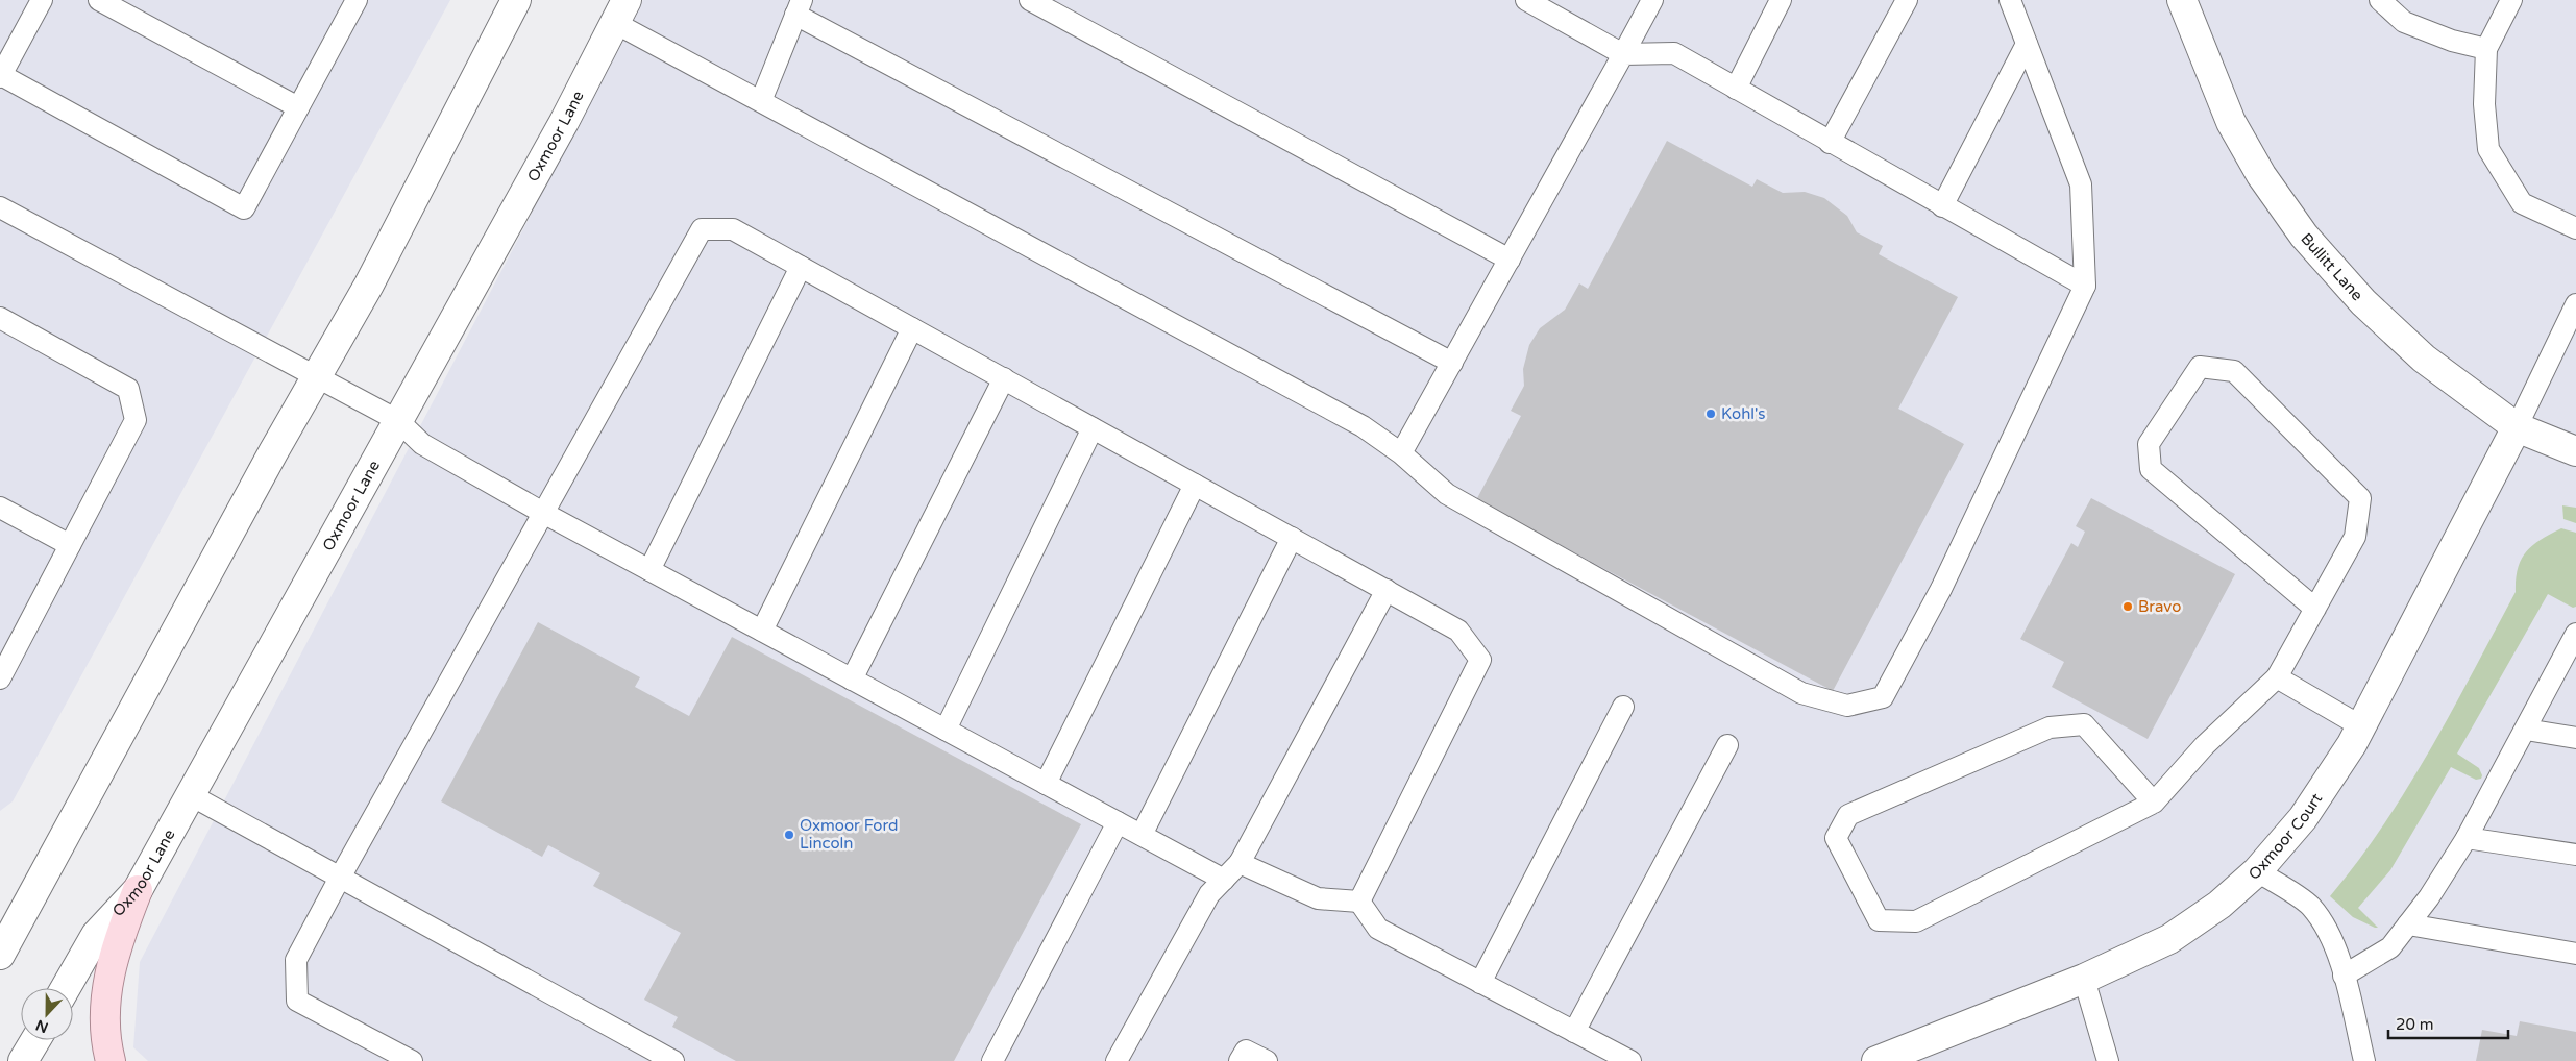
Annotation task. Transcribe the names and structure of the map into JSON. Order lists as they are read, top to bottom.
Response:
{
  "streets": {
    "street": ["Oxmoor Lane", "Bullitt Lane", "Oxmoor Court"]
  },
  "crossings": [
    ["Bullitt Lane", "Oxmoor Court"]
  ],
  "places": ["Kohl's", "Bravo", "Oxmoor Ford Lincoln"],
  "scale_bar": "20 m",
  "north": "bottom"
}
